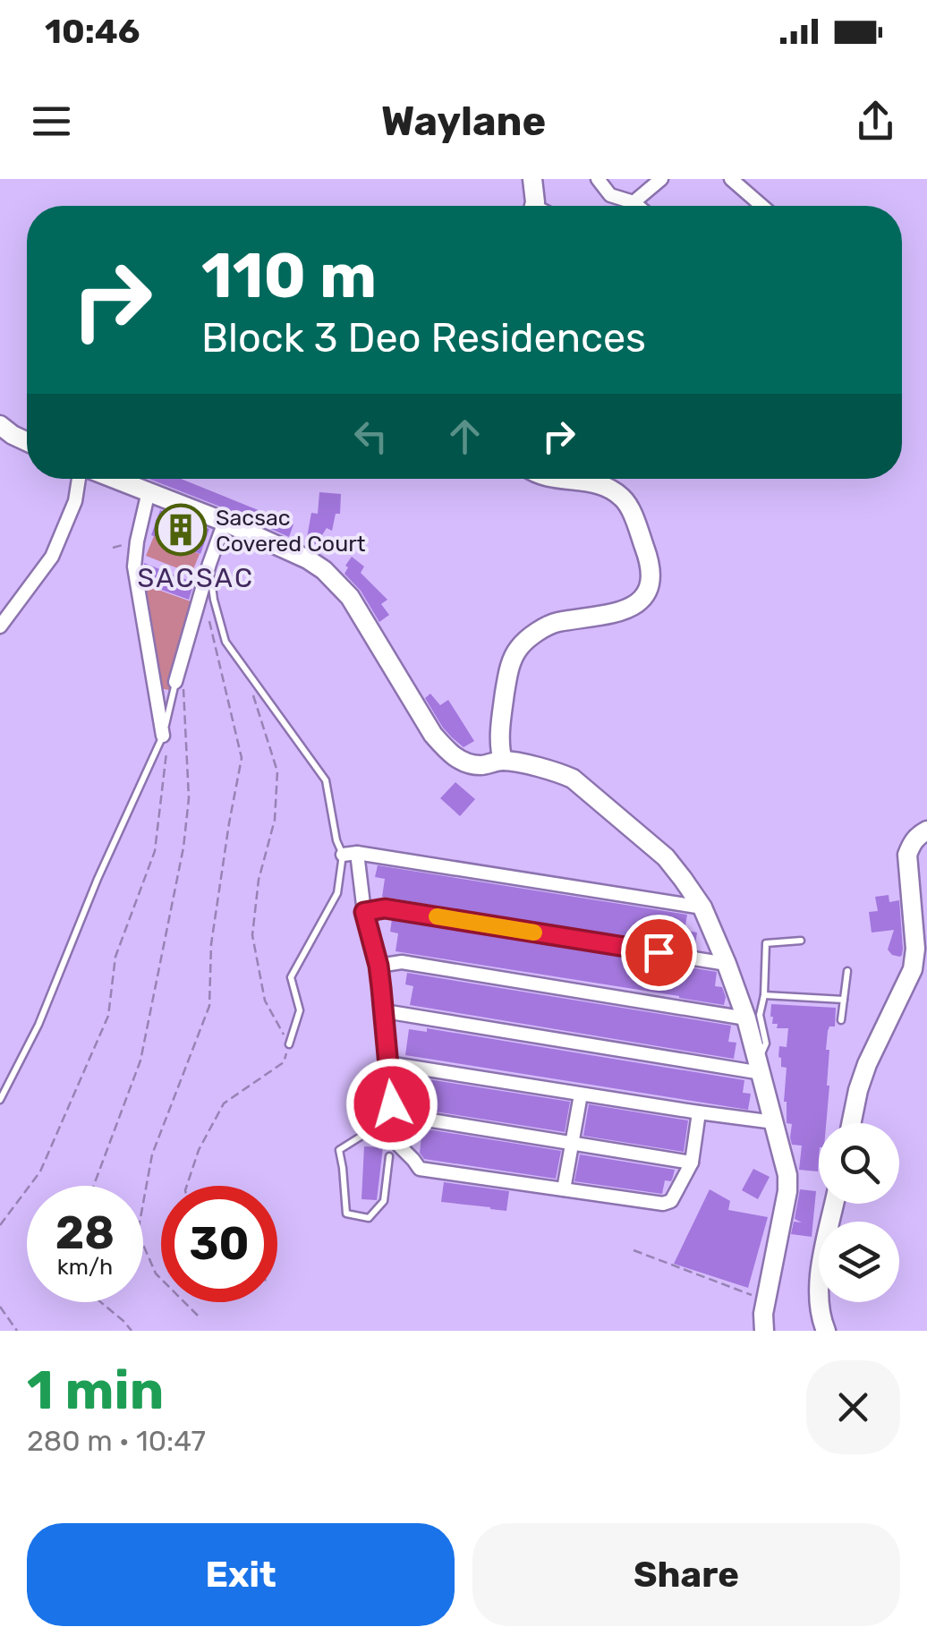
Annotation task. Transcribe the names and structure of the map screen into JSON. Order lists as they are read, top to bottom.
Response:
{
  "districts": ["SACSAC"],
  "places": {
    "building": ["Sacsac Covered Court"]
  },
  "page": {
    "status": "10:46",
    "header": "Waylane",
    "turn": ["110 m", "Block 3 Deo Residences"],
    "speed": "28 km/h",
    "limit": "30",
    "heading": ["1 min", "280 m · 10:47"],
    "buttons": ["Exit", "Share"]
  }
}
